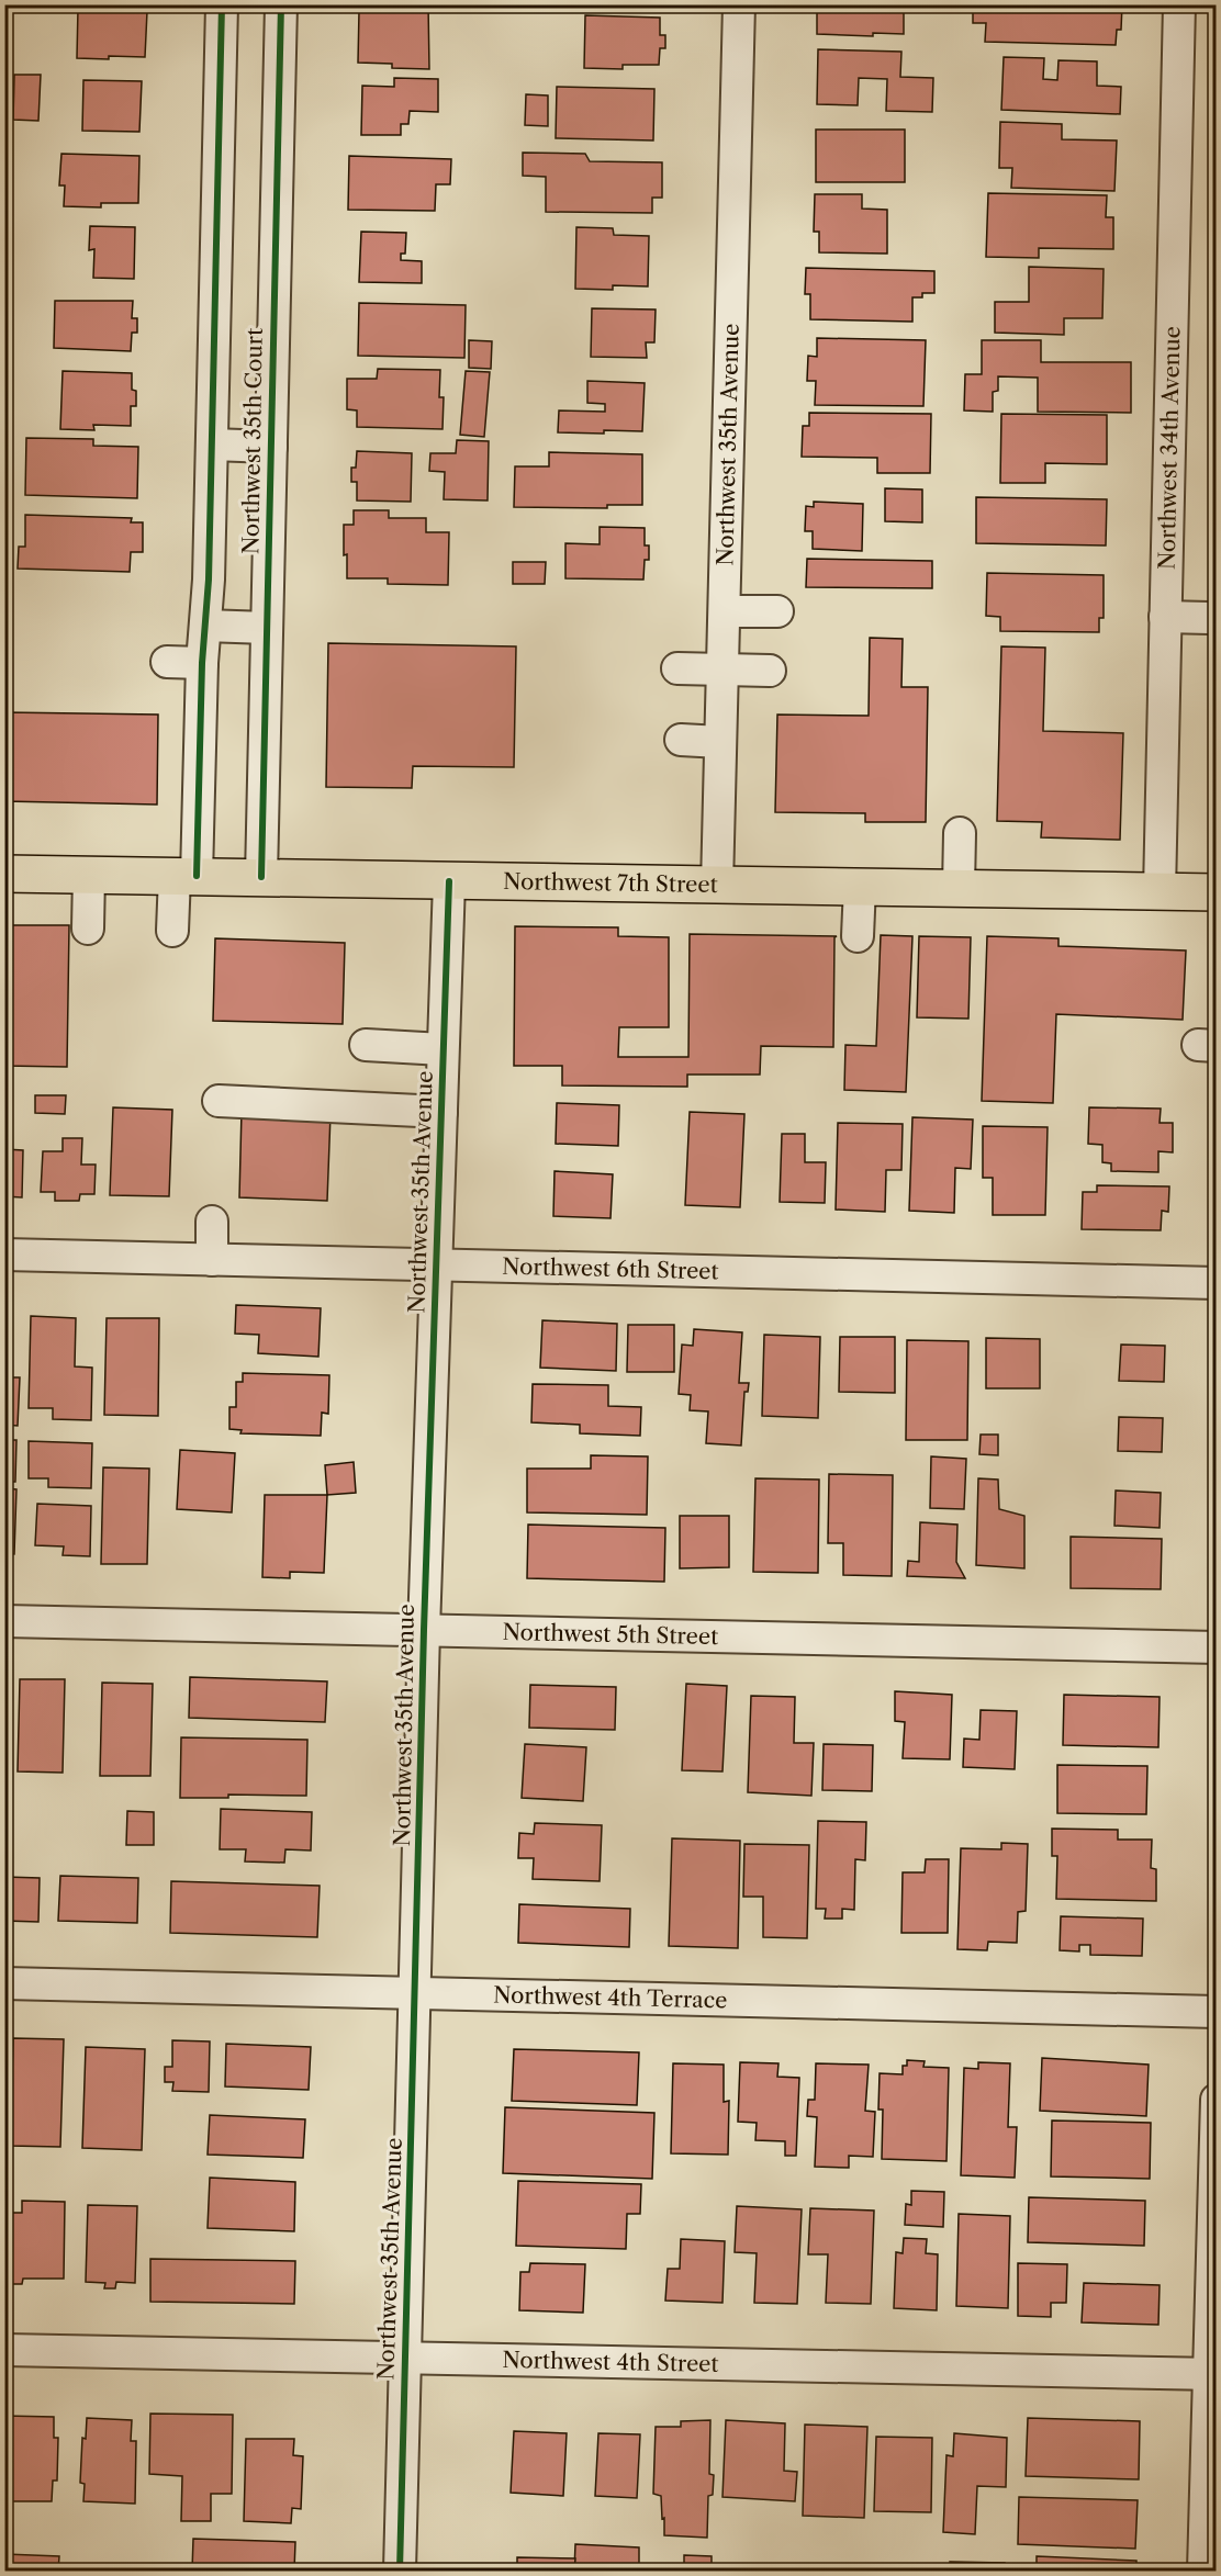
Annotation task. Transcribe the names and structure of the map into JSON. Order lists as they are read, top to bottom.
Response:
{
  "streets": {
    "main road": ["Northwest 7th Street"],
    "street": [
      "Northwest 35th Court",
      "Northwest 35th Avenue",
      "Northwest 34th Avenue",
      "Northwest 6th Street",
      "Northwest 5th Street",
      "Northwest 4th Terrace",
      "Northwest 4th Street"
    ]
  },
  "crossings": [
    ["Northwest 35th Court", "Northwest 7th Street"],
    ["Northwest 35th Avenue", "Northwest 7th Street"],
    ["Northwest 35th Avenue", "Northwest 6th Street"],
    ["Northwest 35th Avenue", "Northwest 5th Street"],
    ["Northwest 35th Avenue", "Northwest 4th Terrace"],
    ["Northwest 35th Avenue", "Northwest 4th Street"],
    ["Northwest 34th Avenue", "Northwest 7th Street"]
  ]
}
